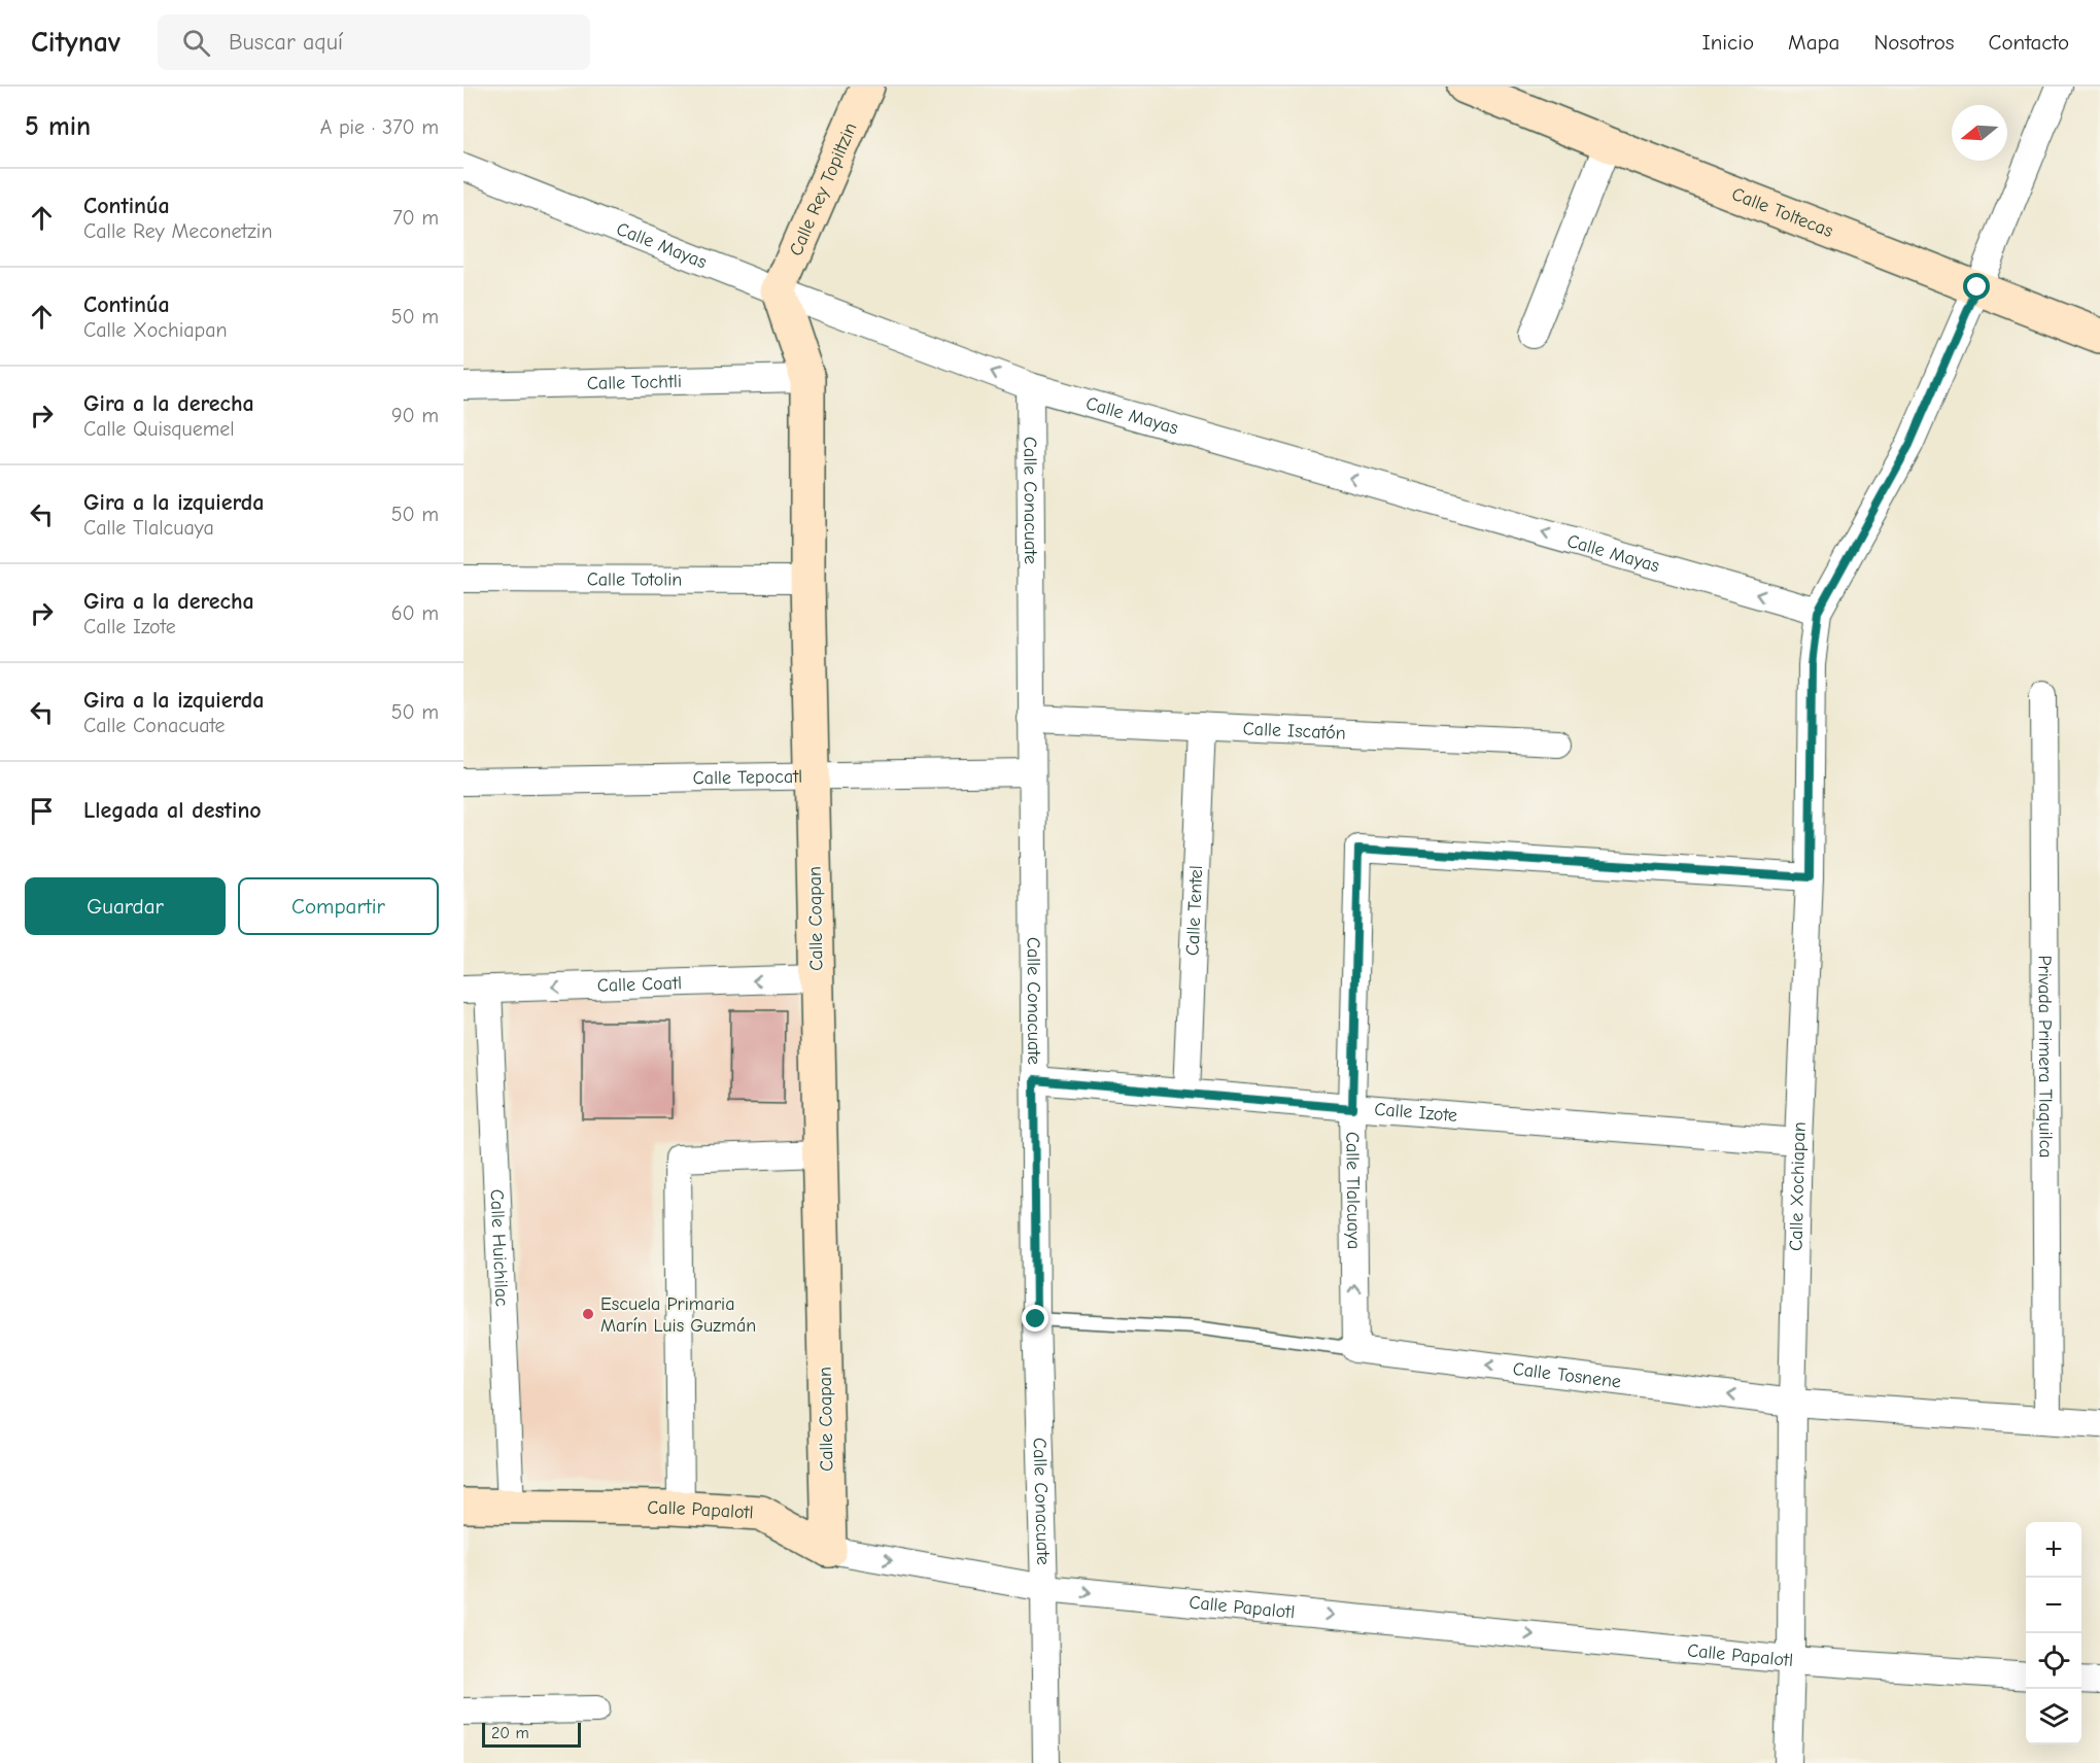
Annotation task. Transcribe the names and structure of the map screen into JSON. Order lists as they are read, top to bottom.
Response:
{
  "streets": {
    "street": [
      "Calle Rey Topiltzin",
      "Calle Toltecas",
      "Calle Mayas",
      "Calle Tochtli",
      "Calle Conacuate",
      "Calle Totolin",
      "Calle Iscatón",
      "Calle Tepocatl",
      "Calle Tentel",
      "Calle Coapan",
      "Calle Coatl",
      "Privada Primera Tlaquilca",
      "Calle Izote",
      "Calle Xochiapan",
      "Calle Tlalcuaya",
      "Calle Huichilac",
      "Calle Tosnene",
      "Calle Papalotl"
    ]
  },
  "crossings": [
    ["Calle Rey Topiltzin", "Calle Mayas"],
    ["Calle Rey Topiltzin", "Calle Coapan"],
    ["Calle Mayas", "Calle Conacuate"],
    ["Calle Mayas", "Calle Coapan"],
    ["Calle Mayas", "Calle Xochiapan"],
    ["Calle Tochtli", "Calle Coapan"],
    ["Calle Conacuate", "Calle Iscatón"],
    ["Calle Conacuate", "Calle Tepocatl"],
    ["Calle Conacuate", "Calle Izote"],
    ["Calle Conacuate", "Calle Tosnene"],
    ["Calle Conacuate", "Calle Papalotl"],
    ["Calle Totolin", "Calle Coapan"],
    ["Calle Iscatón", "Calle Tentel"],
    ["Calle Tepocatl", "Calle Coapan"],
    ["Calle Tentel", "Calle Izote"],
    ["Calle Coapan", "Calle Coatl"],
    ["Calle Coapan", "Calle Papalotl"],
    ["Calle Coatl", "Calle Huichilac"],
    ["Privada Primera Tlaquilca", "Calle Tosnene"],
    ["Calle Izote", "Calle Xochiapan"],
    ["Calle Izote", "Calle Tlalcuaya"],
    ["Calle Xochiapan", "Calle Tlalcuaya"],
    ["Calle Xochiapan", "Calle Tosnene"],
    ["Calle Xochiapan", "Calle Papalotl"],
    ["Calle Tlalcuaya", "Calle Tosnene"],
    ["Calle Huichilac", "Calle Papalotl"]
  ],
  "one_way": [
    "Calle Mayas",
    "Calle Coatl",
    "Calle Tosnene",
    "Calle Papalotl"
  ],
  "places": ["Escuela Primaria Marín Luis Guzmán"],
  "scale_bar": "20 m",
  "north": "left",
  "page": {
    "header": "Citynav",
    "search": "Buscar aquí",
    "nav": [
      "Inicio",
      "Mapa",
      "Nosotros",
      "Contacto"
    ],
    "heading": ["5 min", "A pie · 370 m"],
    "list": [
      ["Continúa", "Calle Rey Meconetzin", "70 m"],
      ["Continúa", "Calle Xochiapan", "50 m"],
      ["Gira a la derecha", "Calle Quisquemel", "90 m"],
      ["Gira a la izquierda", "Calle Tlalcuaya", "50 m"],
      ["Gira a la derecha", "Calle Izote", "60 m"],
      ["Gira a la izquierda", "Calle Conacuate", "50 m"],
      "Llegada al destino"
    ],
    "buttons": ["Guardar", "Compartir"],
    "map_buttons": ["+", "−"],
    "scale": "20 m"
  }
}
